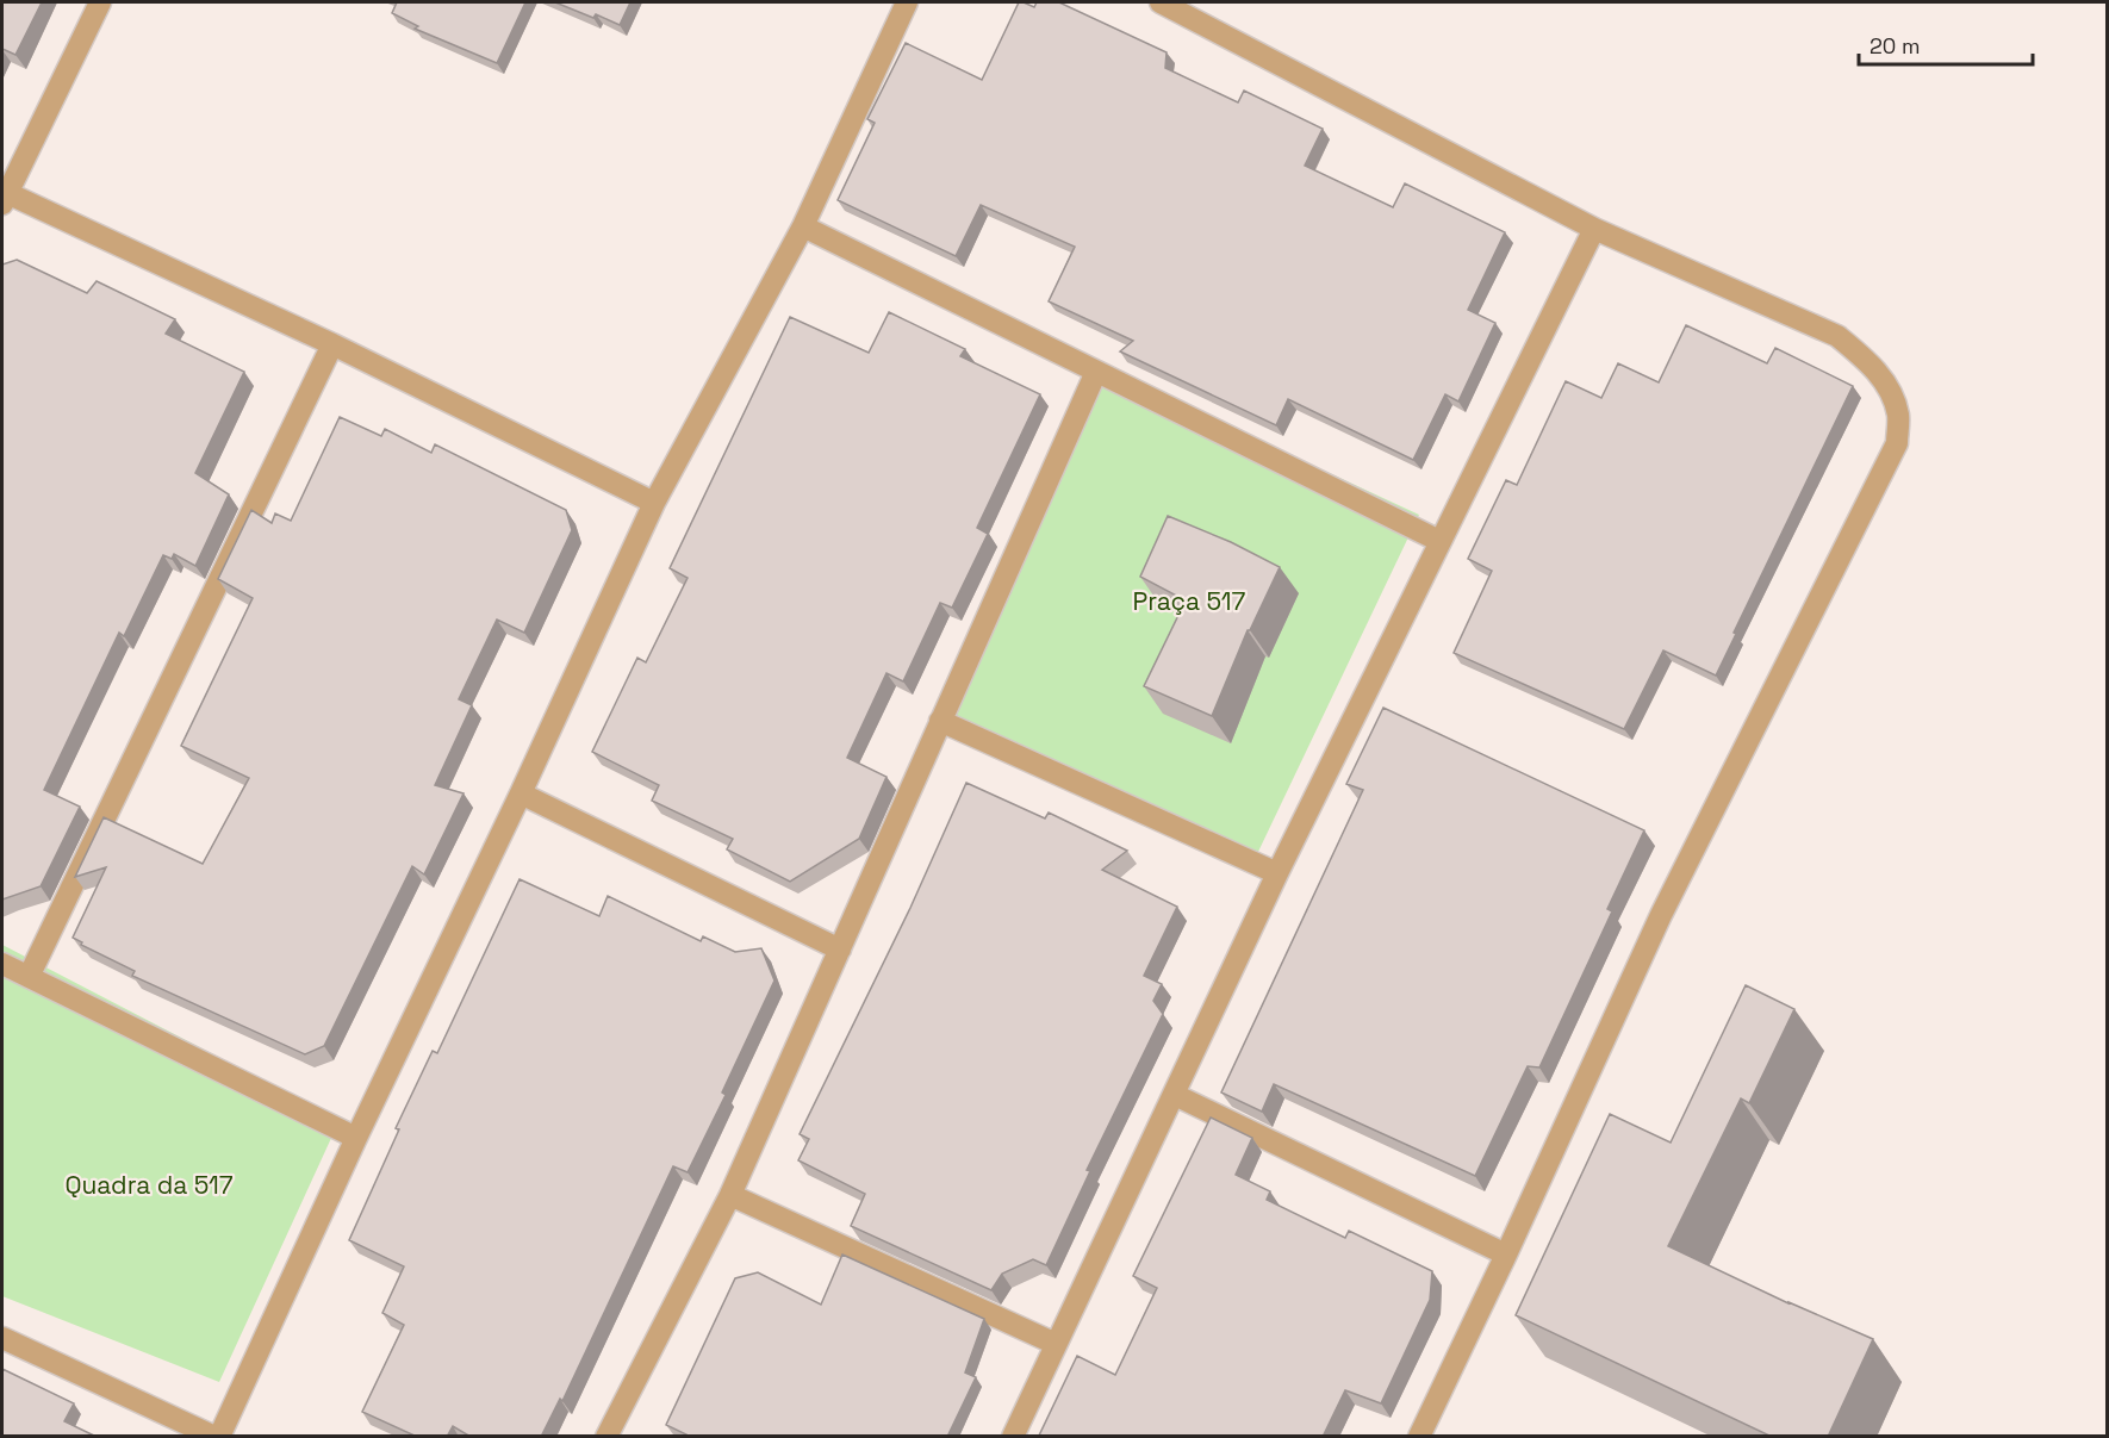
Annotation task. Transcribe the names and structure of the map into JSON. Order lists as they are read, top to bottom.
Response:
{
  "parks": ["Praça 517", "Quadra da 517"],
  "scale_bar": "20 m"
}
